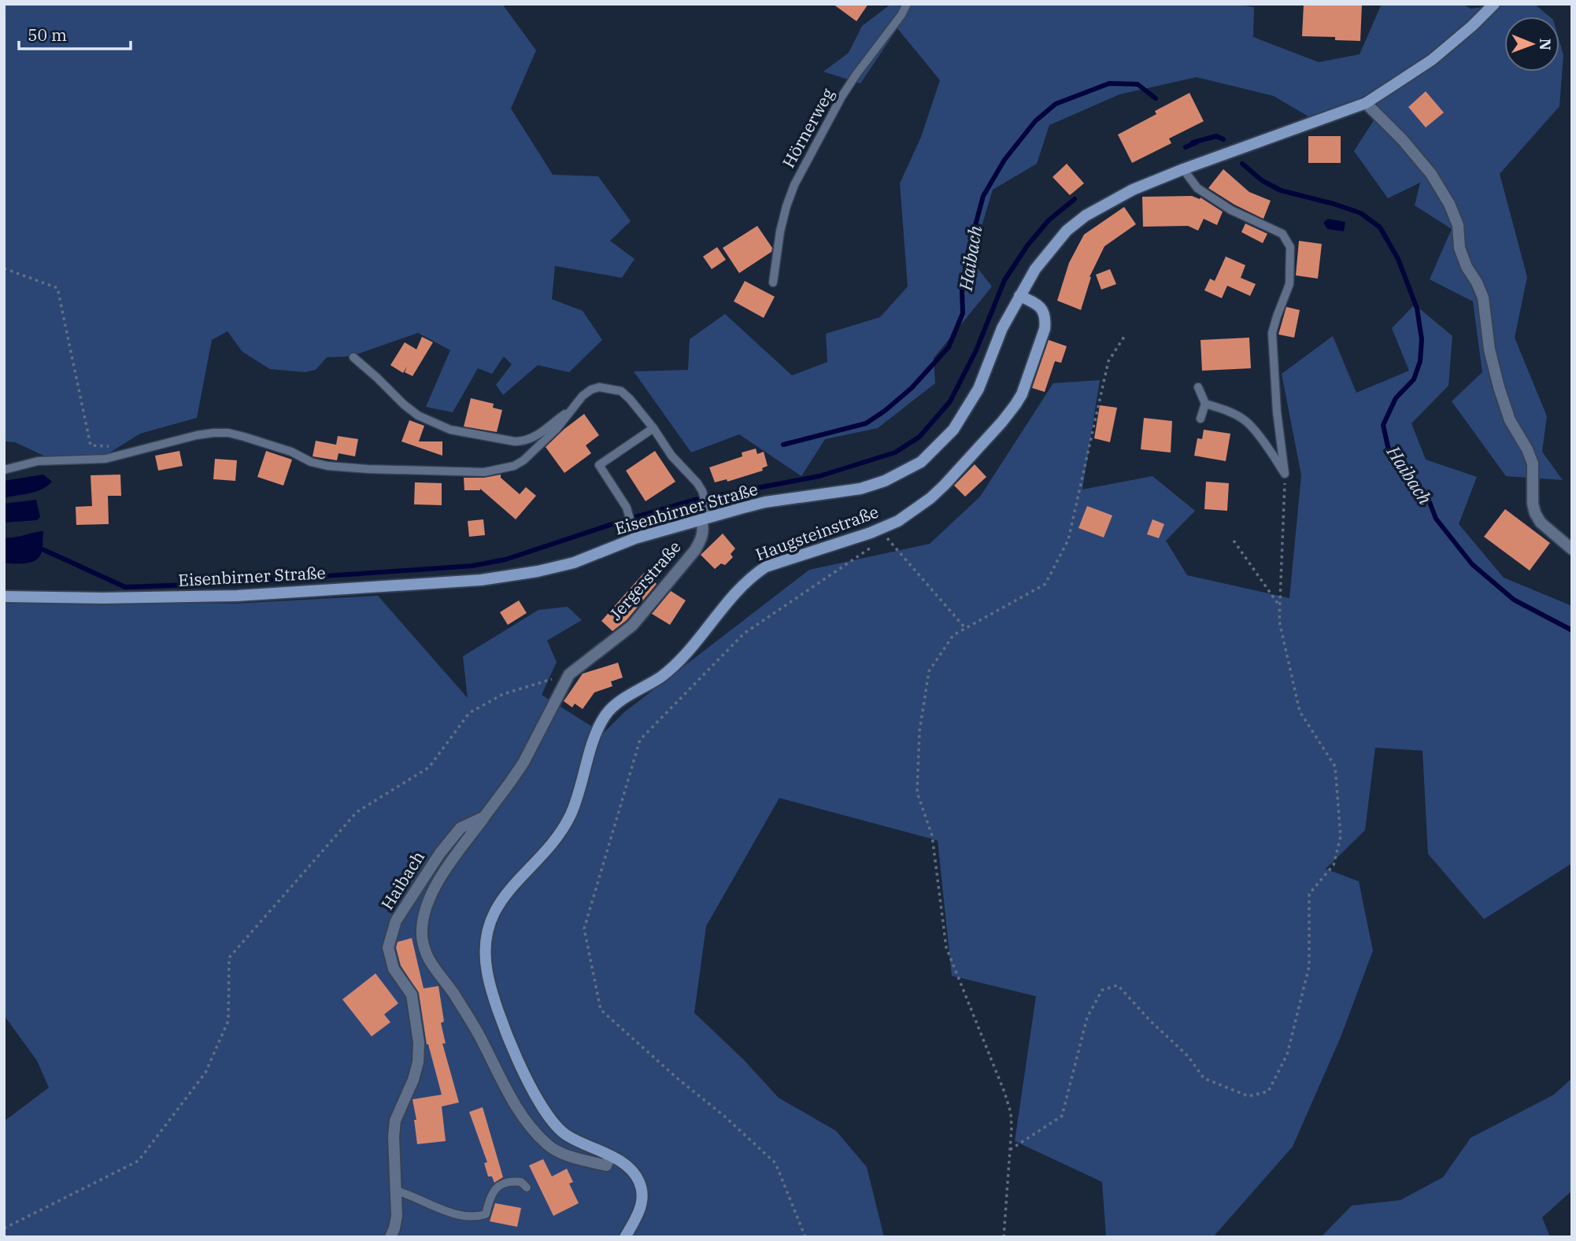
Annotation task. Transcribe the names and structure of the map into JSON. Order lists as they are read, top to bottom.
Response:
{
  "streets": {
    "main road": ["Eisenbirner Straße", "Haugsteinstraße"],
    "street": ["Jergerstraße", "Haibach"],
    "lane": ["Hörnerweg"]
  },
  "crossings": [
    ["Eisenbirner Straße", "Haugsteinstraße"],
    ["Eisenbirner Straße", "Jergerstraße"],
    ["Jergerstraße", "Haibach"]
  ],
  "water": ["Haibach"],
  "scale_bar": "50 m",
  "north": "right"
}
